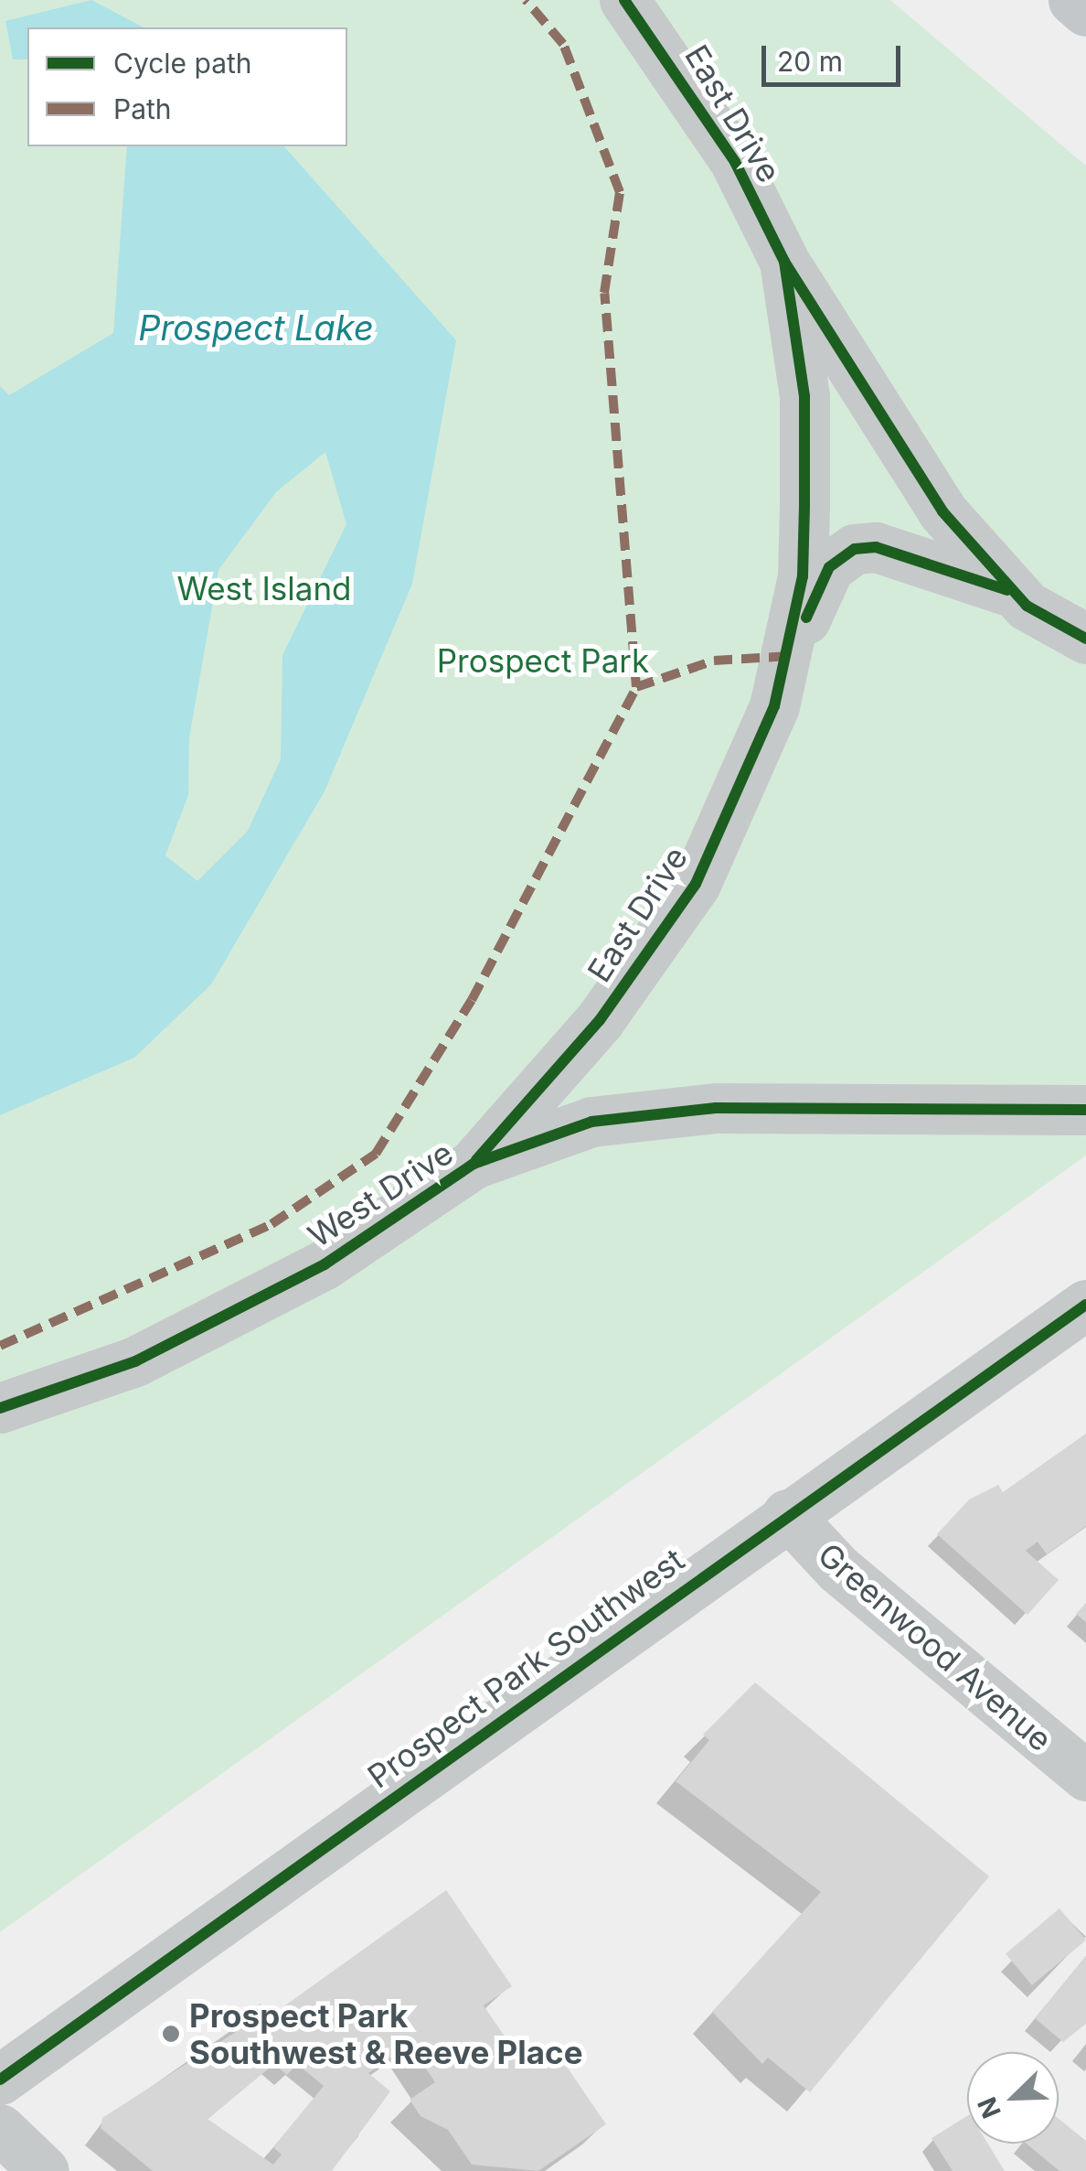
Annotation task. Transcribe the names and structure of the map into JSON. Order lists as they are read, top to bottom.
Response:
{
  "streets": {
    "street": [
      "East Drive",
      "West Drive",
      "Greenwood Avenue",
      "Prospect Park Southwest"
    ]
  },
  "crossings": [
    ["East Drive", "West Drive"],
    ["Greenwood Avenue", "Prospect Park Southwest"]
  ],
  "water": ["Prospect Lake"],
  "parks": ["West Island", "Prospect Park"],
  "places": ["Prospect Park Southwest & Reeve Place"],
  "legend": ["Cycle path", "Path"],
  "scale_bar": "20 m",
  "north": "bottom left"
}
